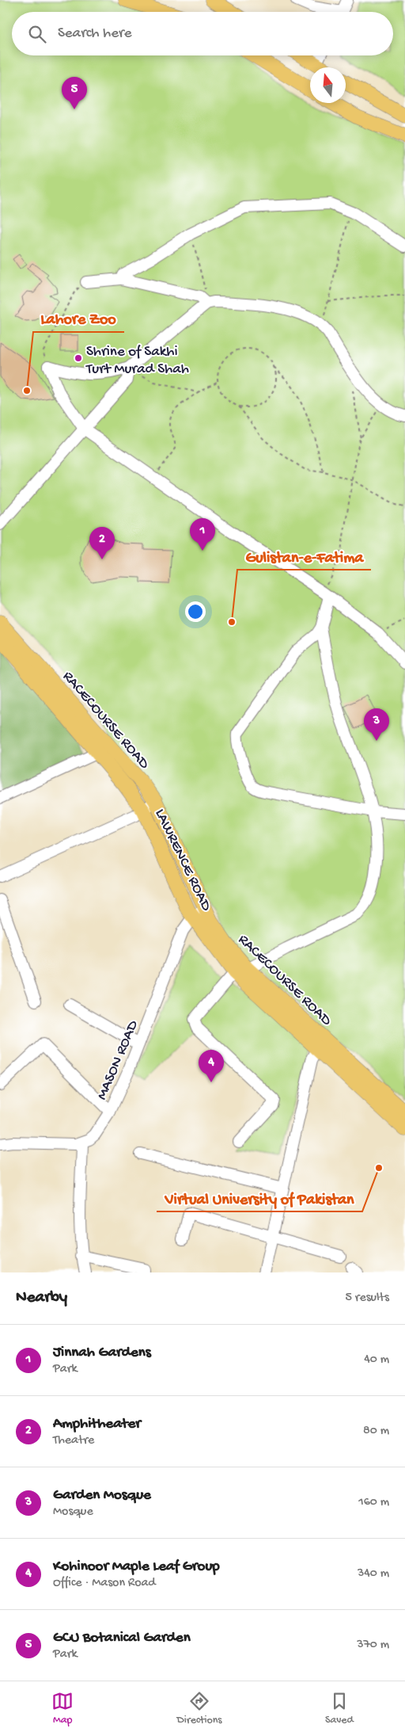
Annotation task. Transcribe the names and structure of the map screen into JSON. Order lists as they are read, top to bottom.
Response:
{
  "streets": {
    "main road": ["RACECOURSE ROAD", "LAWRENCE ROAD"],
    "street": ["MASON ROAD"]
  },
  "crossings": [
    ["RACECOURSE ROAD", "LAWRENCE ROAD"],
    ["RACECOURSE ROAD", "MASON ROAD"],
    ["LAWRENCE ROAD", "MASON ROAD"]
  ],
  "places": [
    "Shrine of Sakhi Turt Murad Shah",
    "Lahore Zoo",
    "Gulistan-e-Fatima",
    "Virtual University of Pakistan"
  ],
  "north": "top",
  "page": {
    "search": "Search here",
    "pins": [
      "5",
      "1",
      "2",
      "3",
      "4"
    ],
    "heading": ["Nearby", "5 results"],
    "list": [
      {
        "mark": "1",
        "name": "Jinnah Gardens",
        "note": "Park",
        "value": "40 m"
      },
      {
        "mark": "2",
        "name": "Amphitheater",
        "note": "Theatre",
        "value": "80 m"
      },
      {
        "mark": "3",
        "name": "Garden Mosque",
        "note": "Mosque",
        "value": "160 m"
      },
      {
        "mark": "4",
        "name": "Kohinoor Maple Leaf Group",
        "note": "Office · Mason Road",
        "value": "340 m"
      },
      {
        "mark": "5",
        "name": "GCU Botanical Garden",
        "note": "Park",
        "value": "370 m"
      }
    ],
    "nav": ["Map", "Directions", "Saved"]
  }
}
